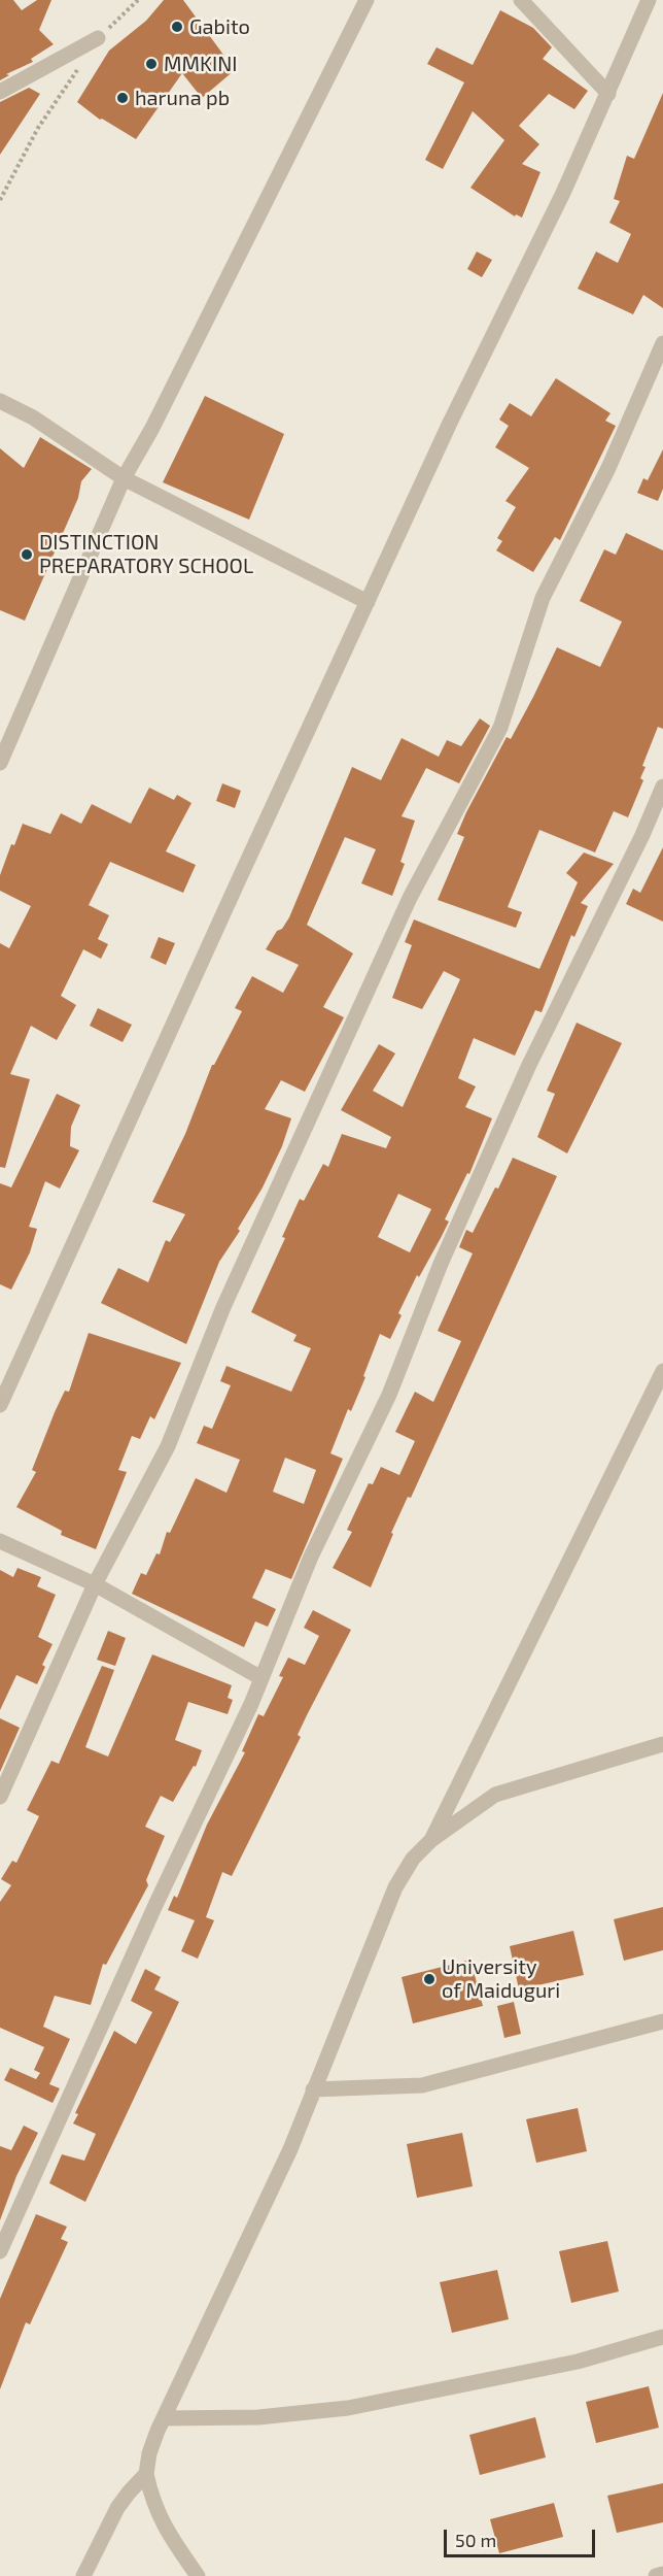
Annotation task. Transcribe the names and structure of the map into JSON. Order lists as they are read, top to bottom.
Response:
{
  "places": [
    "Gabito",
    "MMKINI",
    "haruna pb",
    "DISTINCTION PREPARATORY SCHOOL",
    "University of Maiduguri"
  ],
  "scale_bar": "50 m"
}
